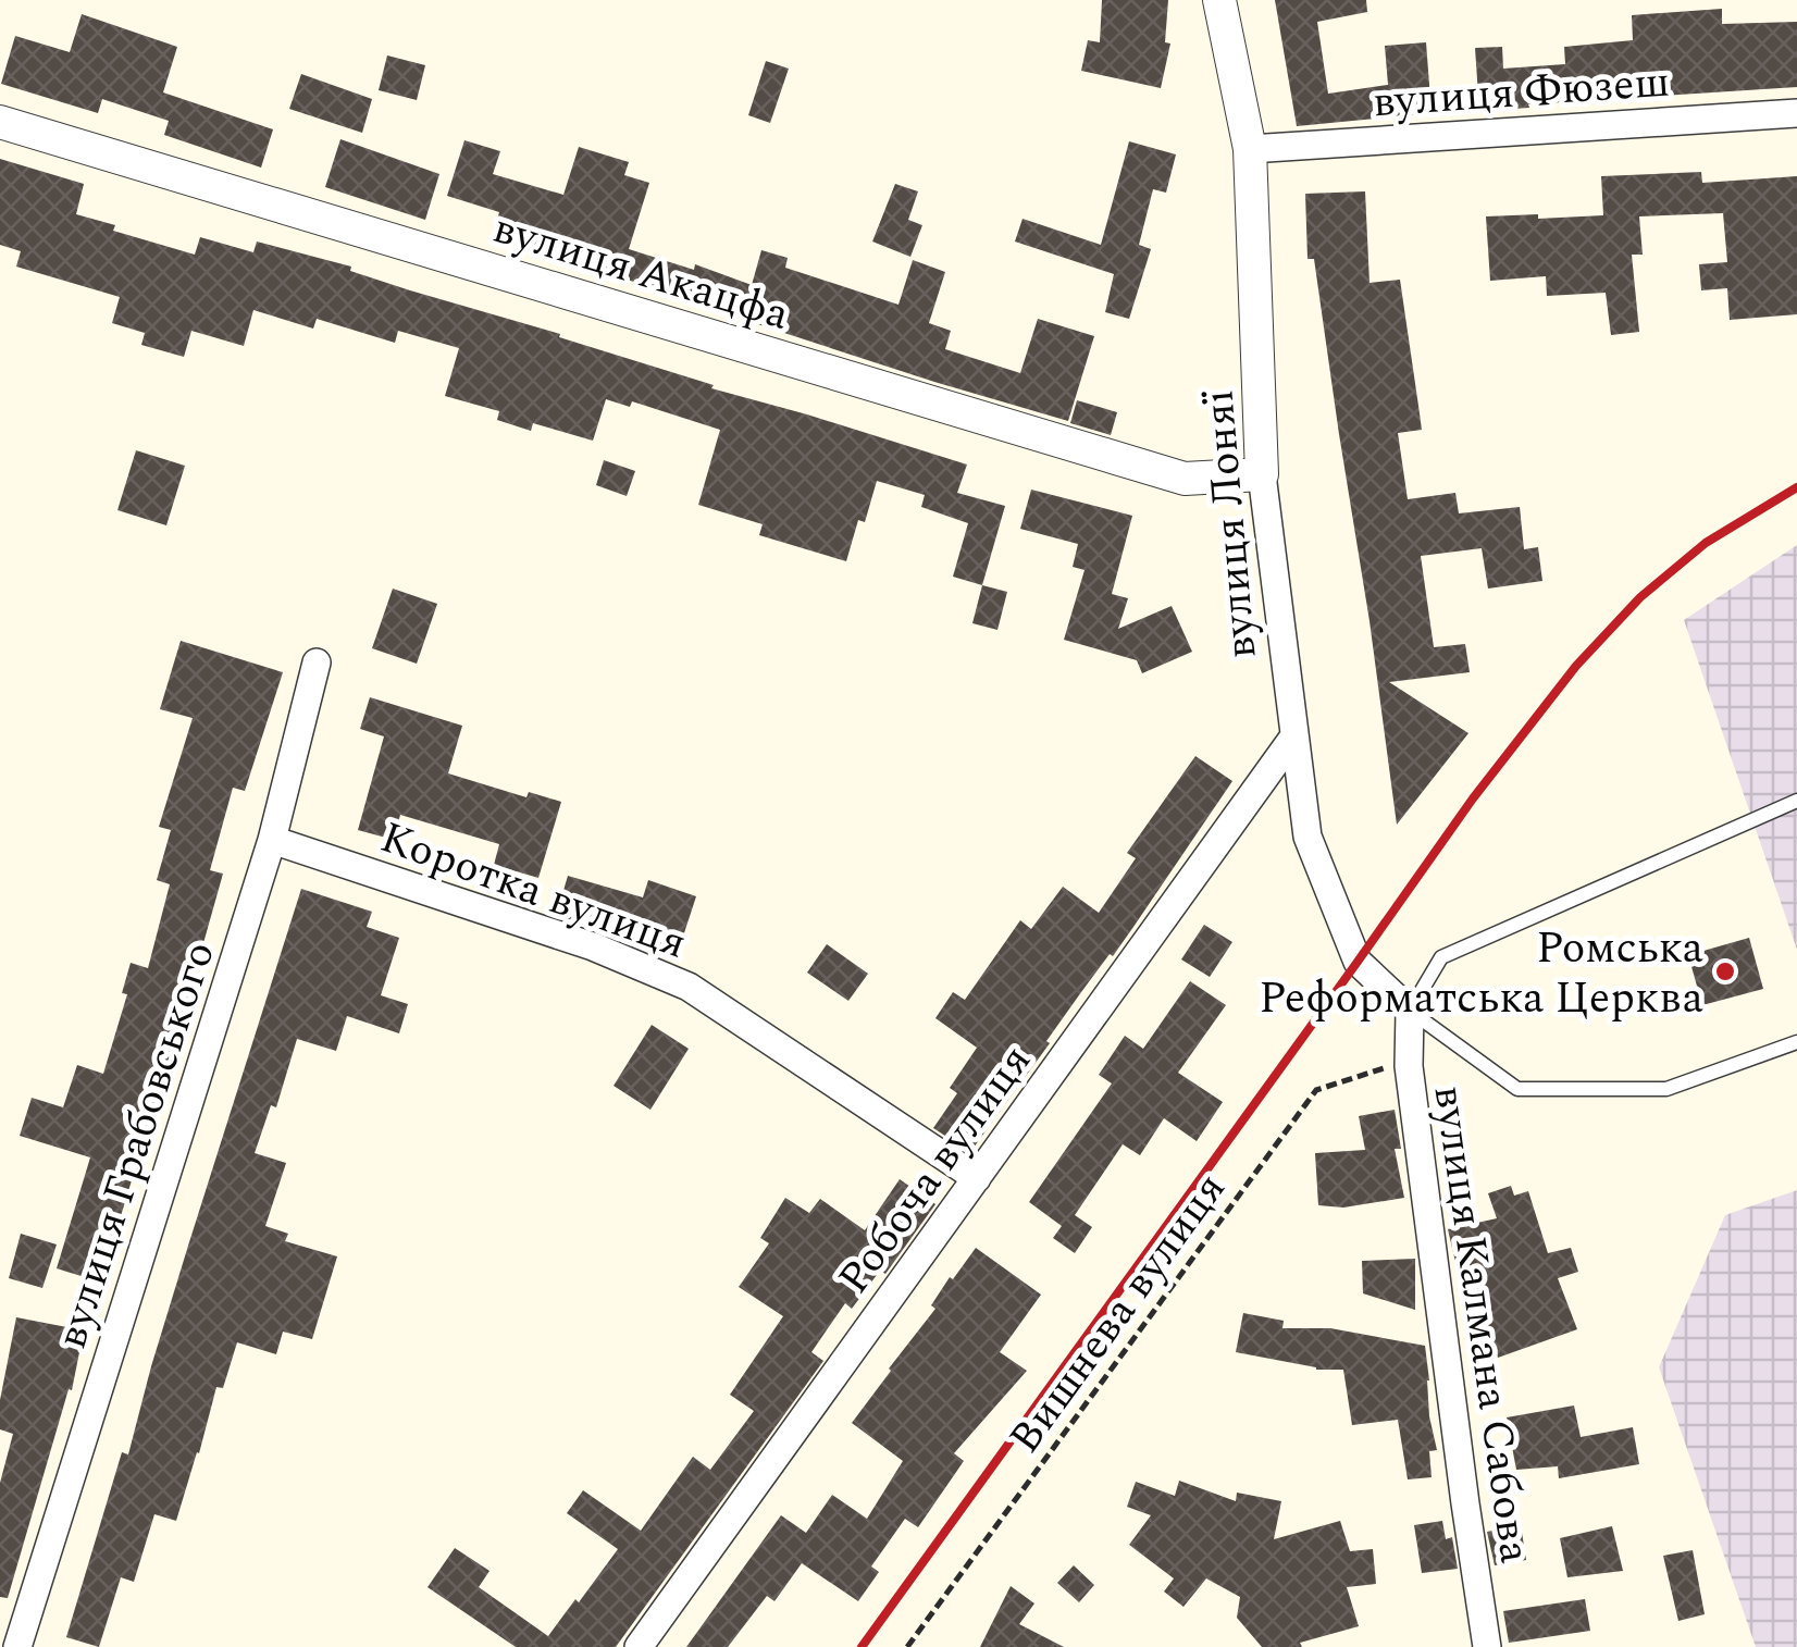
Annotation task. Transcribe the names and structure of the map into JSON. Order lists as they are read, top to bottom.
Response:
{
  "streets": {
    "street": [
      "вулиця Фюзеш",
      "вулиця Акацфа",
      "вулиця Лоняї",
      "Коротка вулиця",
      "вулиця Грабовського",
      "Робоча вулиця",
      "вулиця Калмана Сабова"
    ],
    "path": ["Вишнева вулиця"]
  },
  "crossings": [
    ["вулиця Фюзеш", "вулиця Лоняї"],
    ["вулиця Акацфа", "вулиця Лоняї"],
    ["вулиця Лоняї", "Робоча вулиця"],
    ["вулиця Лоняї", "вулиця Калмана Сабова"],
    ["Коротка вулиця", "вулиця Грабовського"],
    ["Коротка вулиця", "Робоча вулиця"],
    ["Вишнева вулиця", "вулиця Калмана Сабова"]
  ],
  "places": ["Ромська Реформатська Церква"]
}
